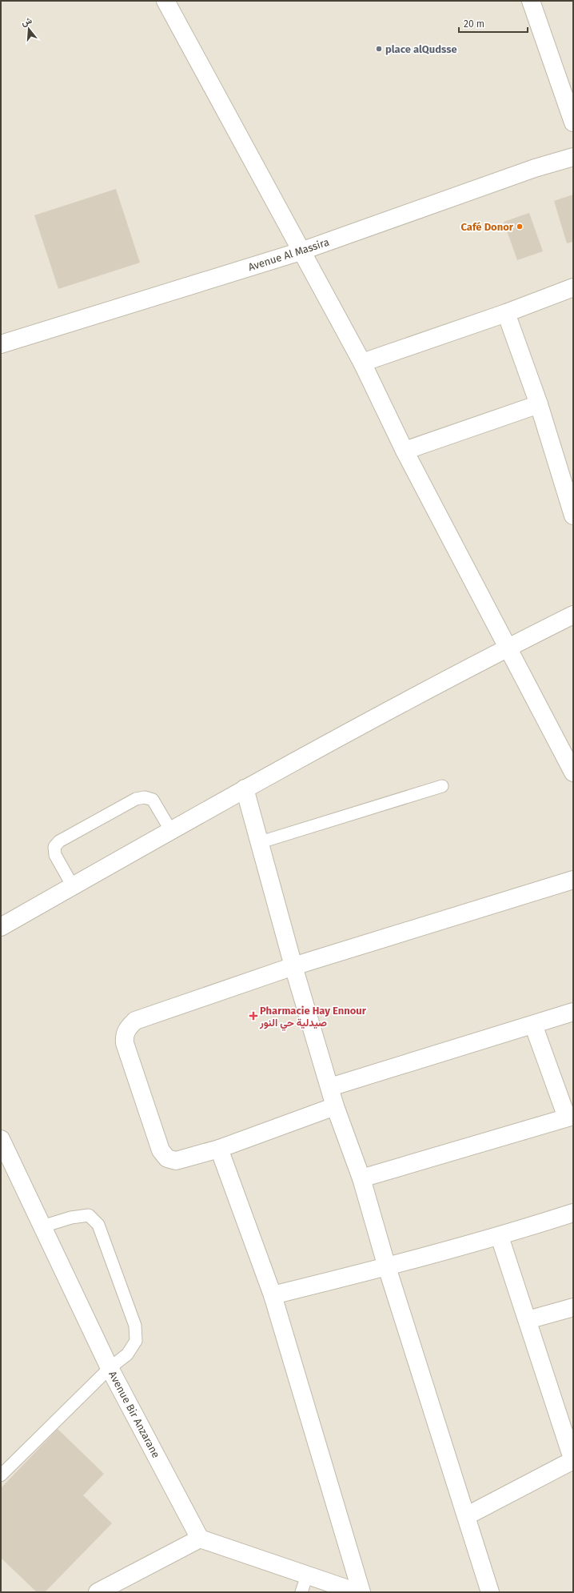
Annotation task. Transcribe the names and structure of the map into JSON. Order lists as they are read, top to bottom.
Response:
{
  "streets": {
    "street": ["Avenue Al Massira", "Avenue Bir Anzarane"]
  },
  "places": {
    "other": ["place alQudsse", "Café Donor"],
    "health": ["Pharmacie Hay Ennour صيدلية حي النور"]
  },
  "scale_bar": "20 m",
  "north": "top"
}
